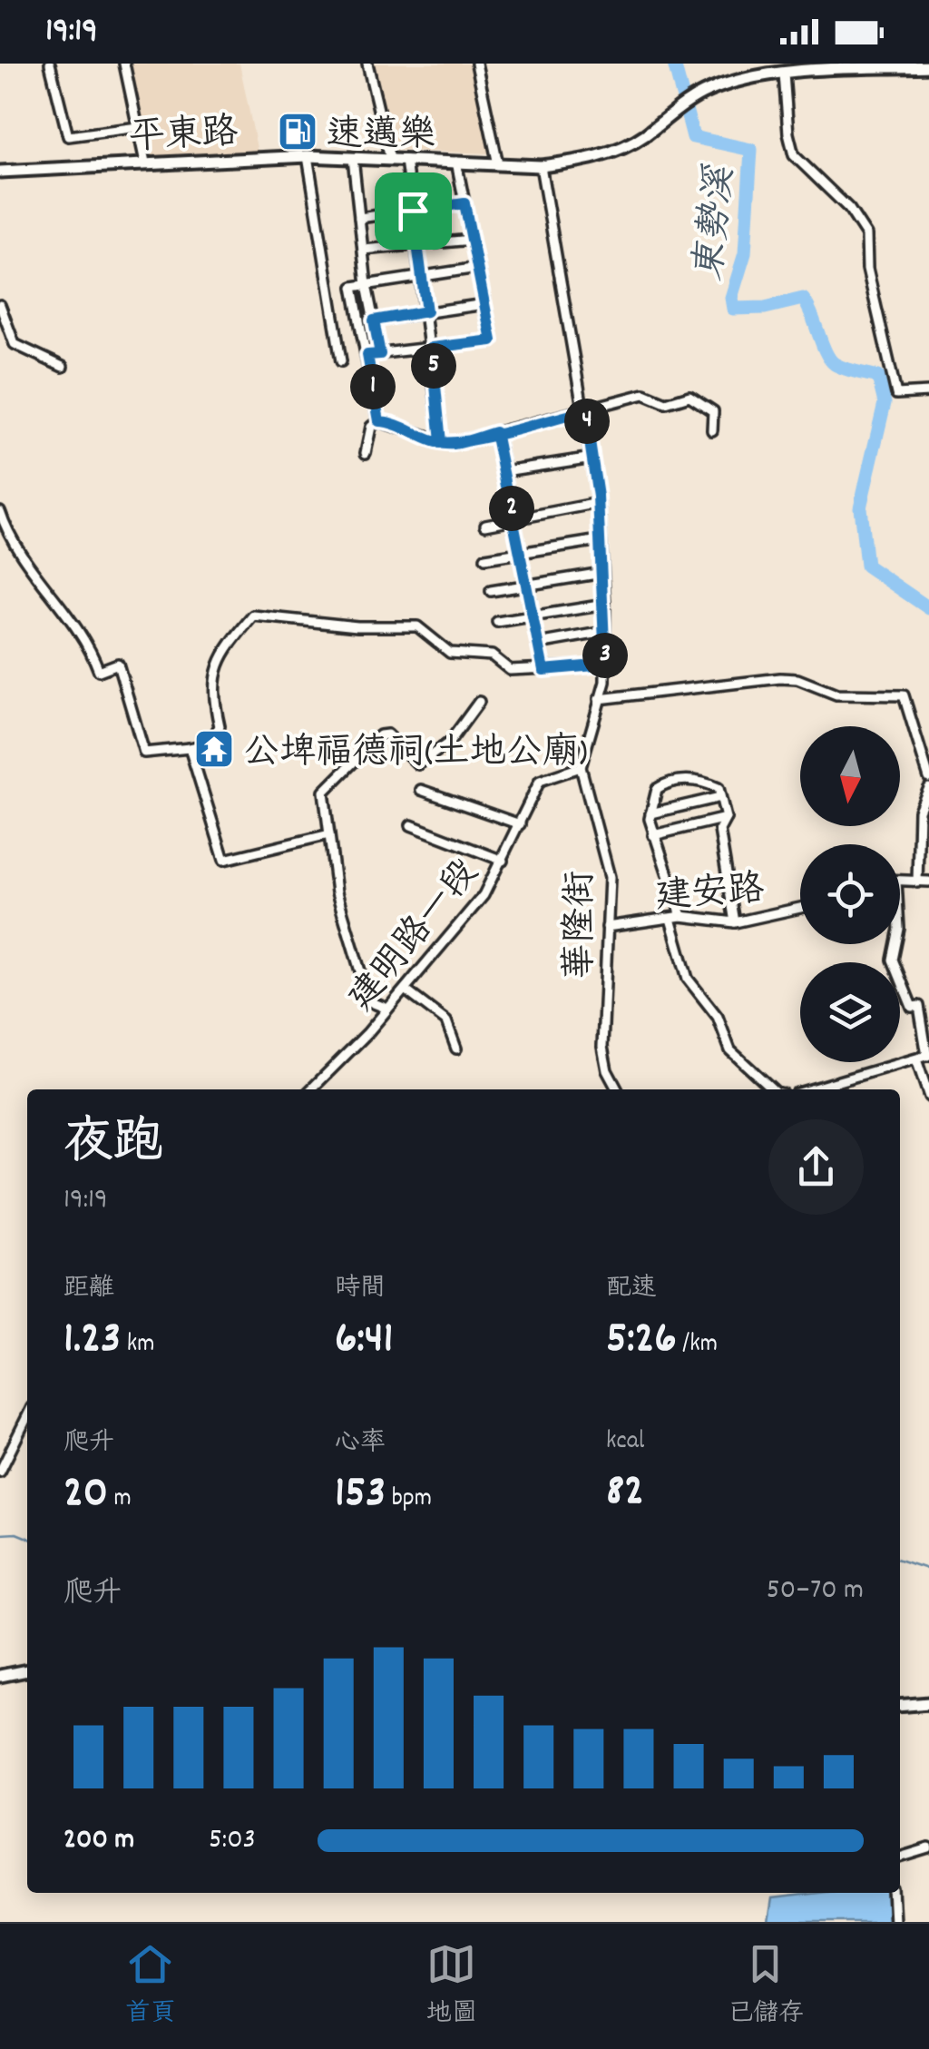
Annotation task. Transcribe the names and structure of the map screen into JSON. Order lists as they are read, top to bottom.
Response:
{
  "streets": {
    "street": [
      "平東路",
      "建安路",
      "華隆街",
      "建明路一段"
    ]
  },
  "crossings": [
    ["平東路", "華隆街"],
    ["建安路", "華隆街"],
    ["華隆街", "建明路一段"]
  ],
  "water": ["東勢溪"],
  "places": {
    "fuel station": ["速邁樂"],
    "temple": ["公埤福德祠(土地公廟)"]
  },
  "north": "bottom",
  "page": {
    "status": "19:19",
    "pins": [
      "5",
      "1",
      "4",
      "2",
      "3"
    ],
    "heading": ["夜跑", "19:19"],
    "stats": [
      ["距離", "1.23 km"],
      ["時間", "6:41"],
      ["配速", "5:26 /km"],
      ["爬升", "20 m"],
      ["心率", "153 bpm"],
      ["kcal", "82"]
    ],
    "chart": ["爬升", "50–70 m"],
    "list": [
      {
        "name": "200 m",
        "note": "5:03"
      }
    ],
    "tabs": ["首頁", "地圖", "已儲存"]
  }
}
